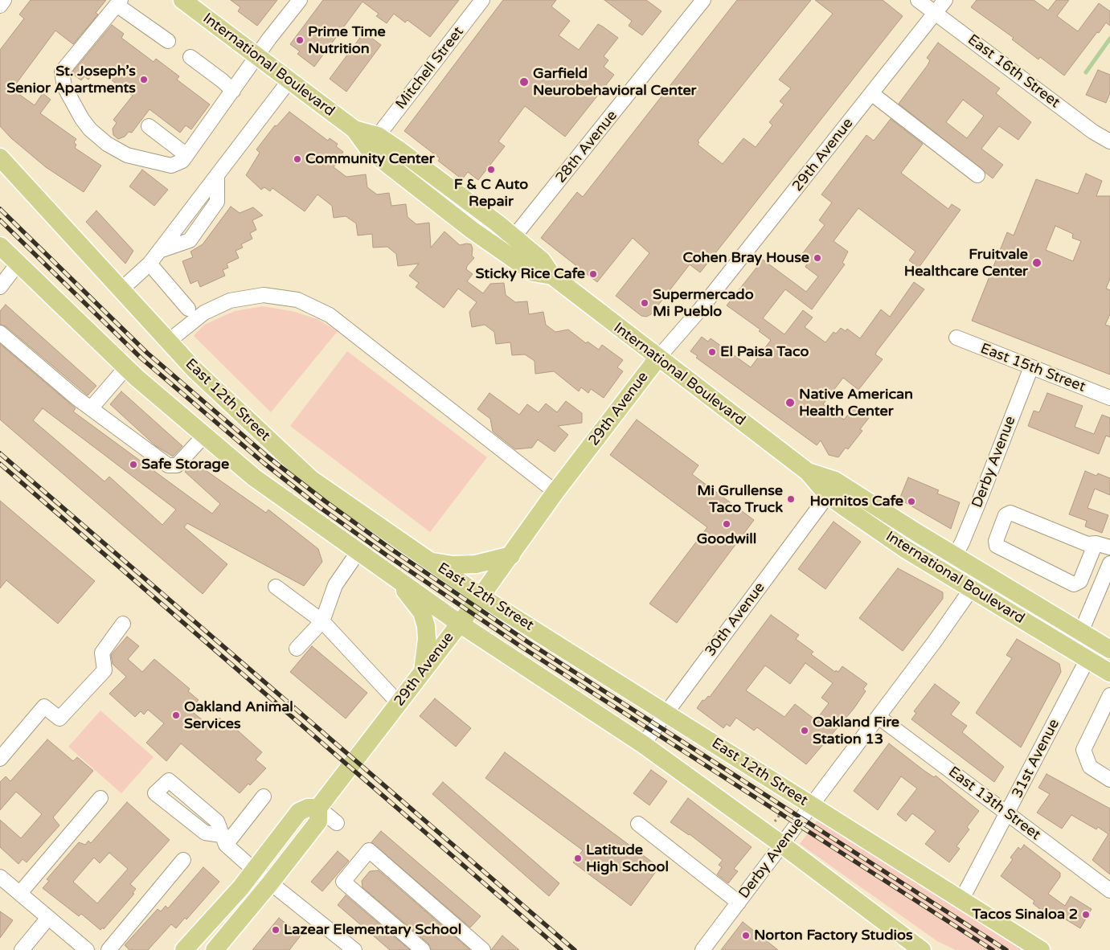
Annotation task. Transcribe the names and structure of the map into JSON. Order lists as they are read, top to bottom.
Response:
{
  "streets": {
    "main road": ["International Boulevard", "29th Avenue", "East 12th Street"],
    "street": [
      "Mitchell Street",
      "East 16th Street",
      "28th Avenue",
      "East 15th Street",
      "Derby Avenue",
      "30th Avenue",
      "31st Avenue",
      "East 13th Street"
    ]
  },
  "crossings": [
    ["International Boulevard", "Mitchell Street"],
    ["International Boulevard", "28th Avenue"],
    ["International Boulevard", "29th Avenue"],
    ["International Boulevard", "Derby Avenue"],
    ["International Boulevard", "30th Avenue"],
    ["International Boulevard", "31st Avenue"],
    ["East 16th Street", "29th Avenue"],
    ["29th Avenue", "East 12th Street"],
    ["East 15th Street", "Derby Avenue"],
    ["East 12th Street", "Derby Avenue"],
    ["East 12th Street", "30th Avenue"],
    ["East 12th Street", "31st Avenue"],
    ["Derby Avenue", "East 13th Street"],
    ["31st Avenue", "East 13th Street"]
  ],
  "places": [
    "Prime Time Nutrition",
    "St. Joseph’s Senior Apartments",
    "Garfield Neurobehavioral Center",
    "Community Center",
    "F & C Auto Repair",
    "Cohen Bray House",
    "Fruitvale Healthcare Center",
    "Sticky Rice Cafe",
    "Supermercado Mi Pueblo",
    "El Paisa Taco",
    "Native American Health Center",
    "Safe Storage",
    "Mi Grullense Taco Truck",
    "Hornitos Cafe",
    "Goodwill",
    "Oakland Animal Services",
    "Oakland Fire Station 13",
    "Latitude High School",
    "Tacos Sinaloa 2",
    "Lazear Elementary School",
    "Norton Factory Studios"
  ]
}
